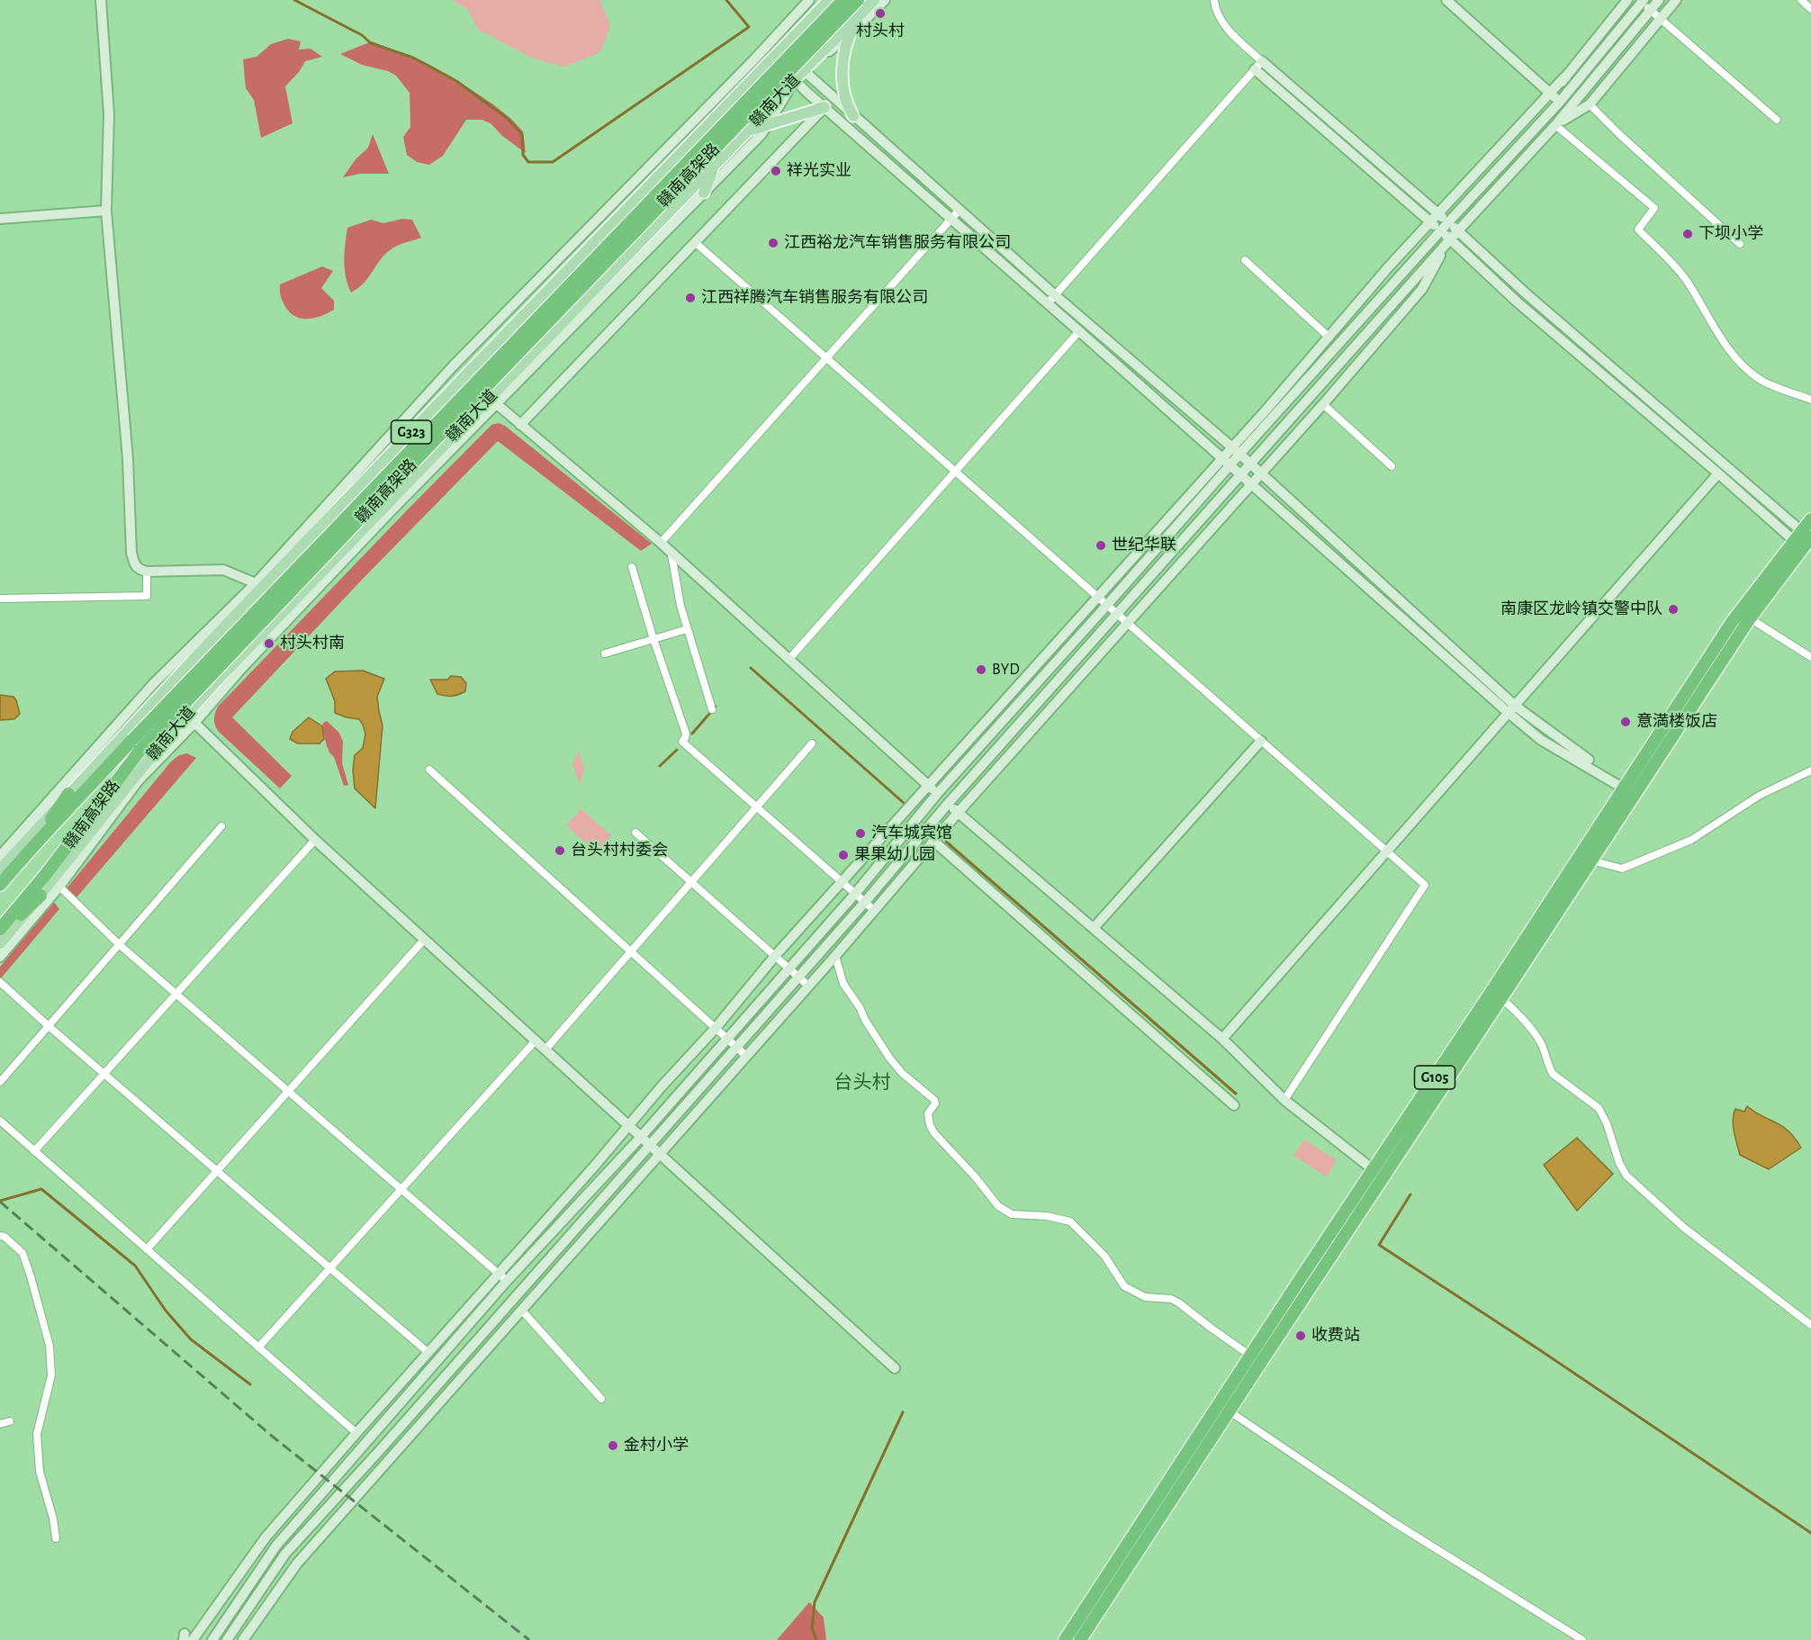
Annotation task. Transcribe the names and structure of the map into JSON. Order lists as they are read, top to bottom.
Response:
{
  "streets": {
    "highway": ["赣南高架路", "G105"],
    "main road": ["赣南大道", "G323"]
  },
  "crossings": [
    ["赣南大道", "赣南高架路"]
  ],
  "districts": ["台头村"],
  "places": [
    "村头村",
    "祥光实业",
    "下坝小学",
    "江西裕龙汽车销售服务有限公司",
    "江西祥腾汽车销售服务有限公司",
    "世纪华联",
    "南康区龙岭镇交警中队",
    "村头村南",
    "BYD",
    "意満楼饭店",
    "汽车城宾馆",
    "台头村村委会",
    "果果幼儿园",
    "收费站",
    "金村小学"
  ]
}
